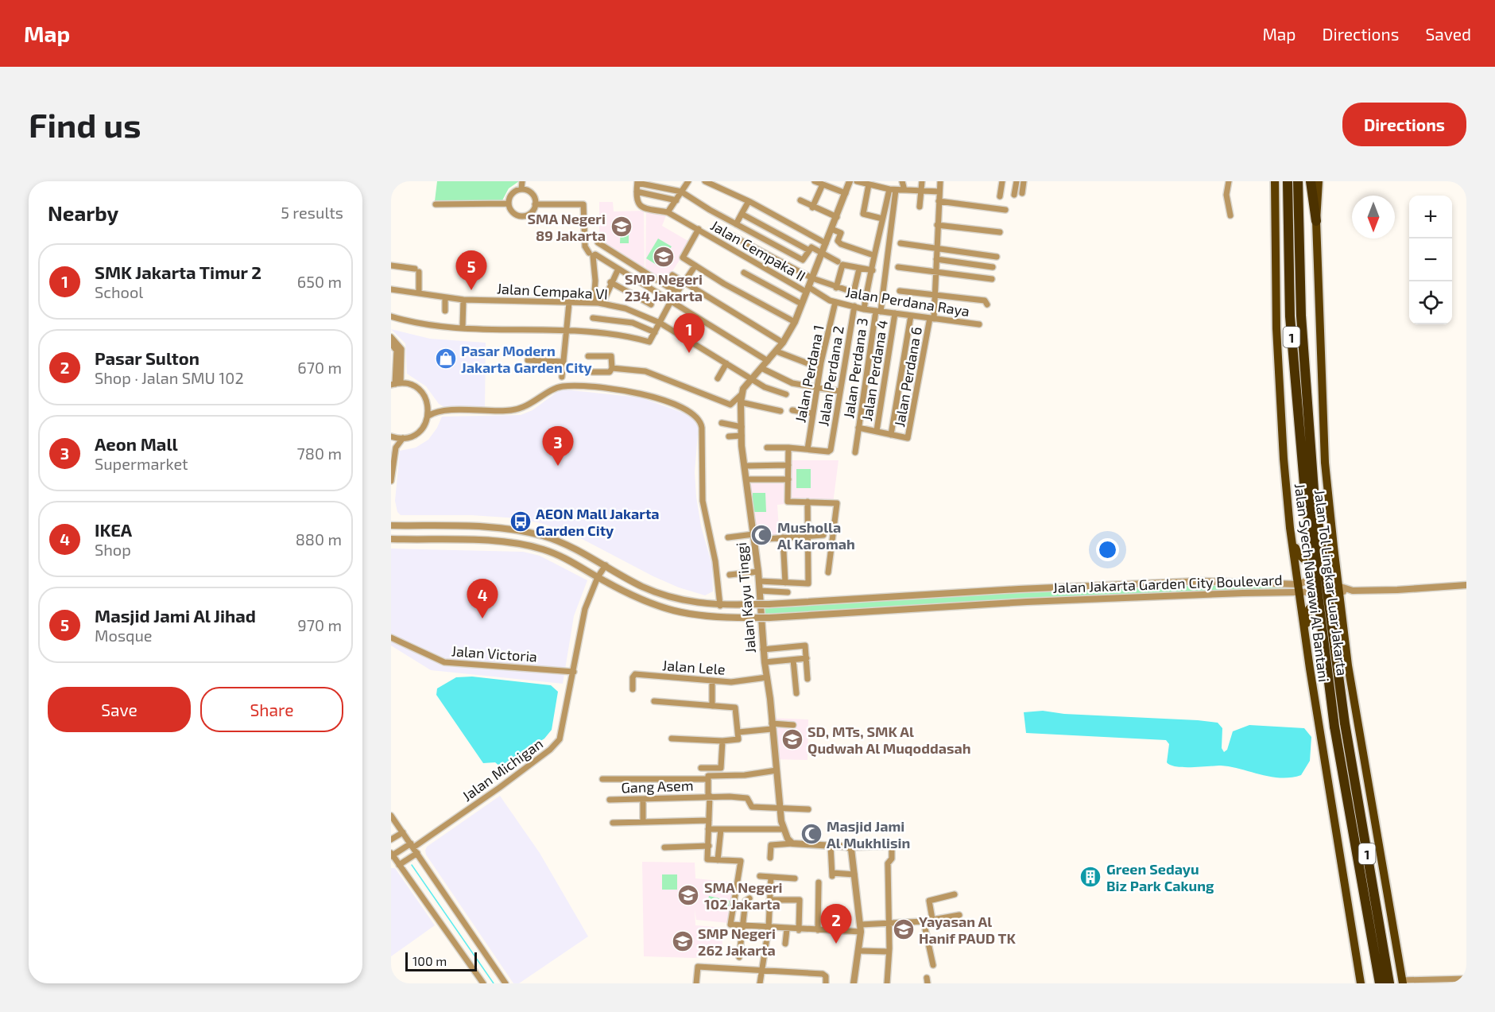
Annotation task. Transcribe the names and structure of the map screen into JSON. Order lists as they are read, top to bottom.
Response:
{
  "streets": {
    "highway": ["1", "Jalan Syech Nawawi Al Bantani", "Jalan Tol Lingkar Luar Jakarta"],
    "street": [
      "Jalan Cempaka II",
      "Jalan Cempaka VI",
      "Jalan Perdana Raya",
      "Jalan Perdana 3",
      "Jalan Perdana 4",
      "Jalan Perdana 1",
      "Jalan Perdana 2",
      "Jalan Perdana 6",
      "Jalan Jakarta Garden City Boulevard",
      "Jalan Kayu Tinggi",
      "Jalan Victoria",
      "Jalan Lele",
      "Jalan Michigan",
      "Gang Asem"
    ]
  },
  "crossings": [
    ["Jalan Cempaka II", "Jalan Perdana Raya"],
    ["Jalan Cempaka II", "Jalan Kayu Tinggi"],
    ["Jalan Cempaka VI", "Jalan Kayu Tinggi"],
    ["Jalan Perdana Raya", "Jalan Perdana 3"],
    ["Jalan Perdana Raya", "Jalan Perdana 4"],
    ["Jalan Perdana Raya", "Jalan Perdana 1"],
    ["Jalan Perdana Raya", "Jalan Perdana 2"],
    ["Jalan Perdana Raya", "Jalan Perdana 6"],
    ["Jalan Perdana Raya", "Jalan Kayu Tinggi"],
    ["Jalan Perdana 1", "Jalan Perdana 2"],
    ["Jalan Syech Nawawi Al Bantani", "Jalan Jakarta Garden City Boulevard"],
    ["Jalan Jakarta Garden City Boulevard", "Jalan Michigan"],
    ["Jalan Kayu Tinggi", "Jalan Lele"],
    ["Jalan Victoria", "Jalan Michigan"]
  ],
  "places": {
    "school or university": [
      "SMA Negeri 89 Jakarta",
      "SMP Negeri 234 Jakarta",
      "SD, MTs, SMK Al Qudwah Al Muqoddasah",
      "SMA Negeri 102 Jakarta",
      "Yayasan Al Hanif PAUD TK",
      "SMP Negeri 262 Jakarta"
    ],
    "shop": ["Pasar Modern Jakarta Garden City"],
    "bus stop": ["AEON Mall Jakarta Garden City"],
    "mosque": ["Musholla Al Karomah", "Masjid Jami Al Mukhlisin"],
    "building": ["Green Sedayu Biz Park Cakung"]
  },
  "scale_bar": "100 m",
  "north": "bottom",
  "page": {
    "header": "Map",
    "nav": ["Map", "Directions", "Saved"],
    "buttons": [
      "Directions",
      ["Save", "Share"]
    ],
    "title": "Find us",
    "heading": ["Nearby", "5 results"],
    "map_buttons": ["+", "−"],
    "list": [
      {
        "mark": "1",
        "name": "SMK Jakarta Timur 2",
        "note": "School",
        "value": "650 m"
      },
      {
        "mark": "2",
        "name": "Pasar Sulton",
        "note": "Shop · Jalan SMU 102",
        "value": "670 m"
      },
      {
        "mark": "3",
        "name": "Aeon Mall",
        "note": "Supermarket",
        "value": "780 m"
      },
      {
        "mark": "4",
        "name": "IKEA",
        "note": "Shop",
        "value": "880 m"
      },
      {
        "mark": "5",
        "name": "Masjid Jami Al Jihad",
        "note": "Mosque",
        "value": "970 m"
      }
    ],
    "pins": [
      "5",
      "1",
      "3",
      "4",
      "2"
    ],
    "scale": "100 m"
  }
}
